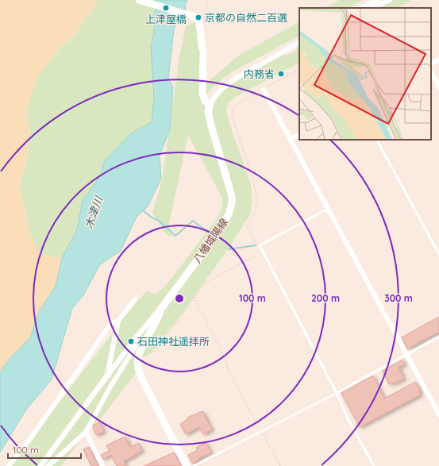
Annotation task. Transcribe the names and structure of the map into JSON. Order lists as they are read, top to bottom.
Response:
{
  "streets": {
    "main road": ["八幡城陽線"]
  },
  "water": ["木津川"],
  "places": [
    "上津屋橋",
    "京都の自然二百選",
    "内務省",
    "石田神社遥拝所"
  ],
  "scale_bar": "100 m",
  "rings": ["100 m", "200 m", "300 m"]
}
